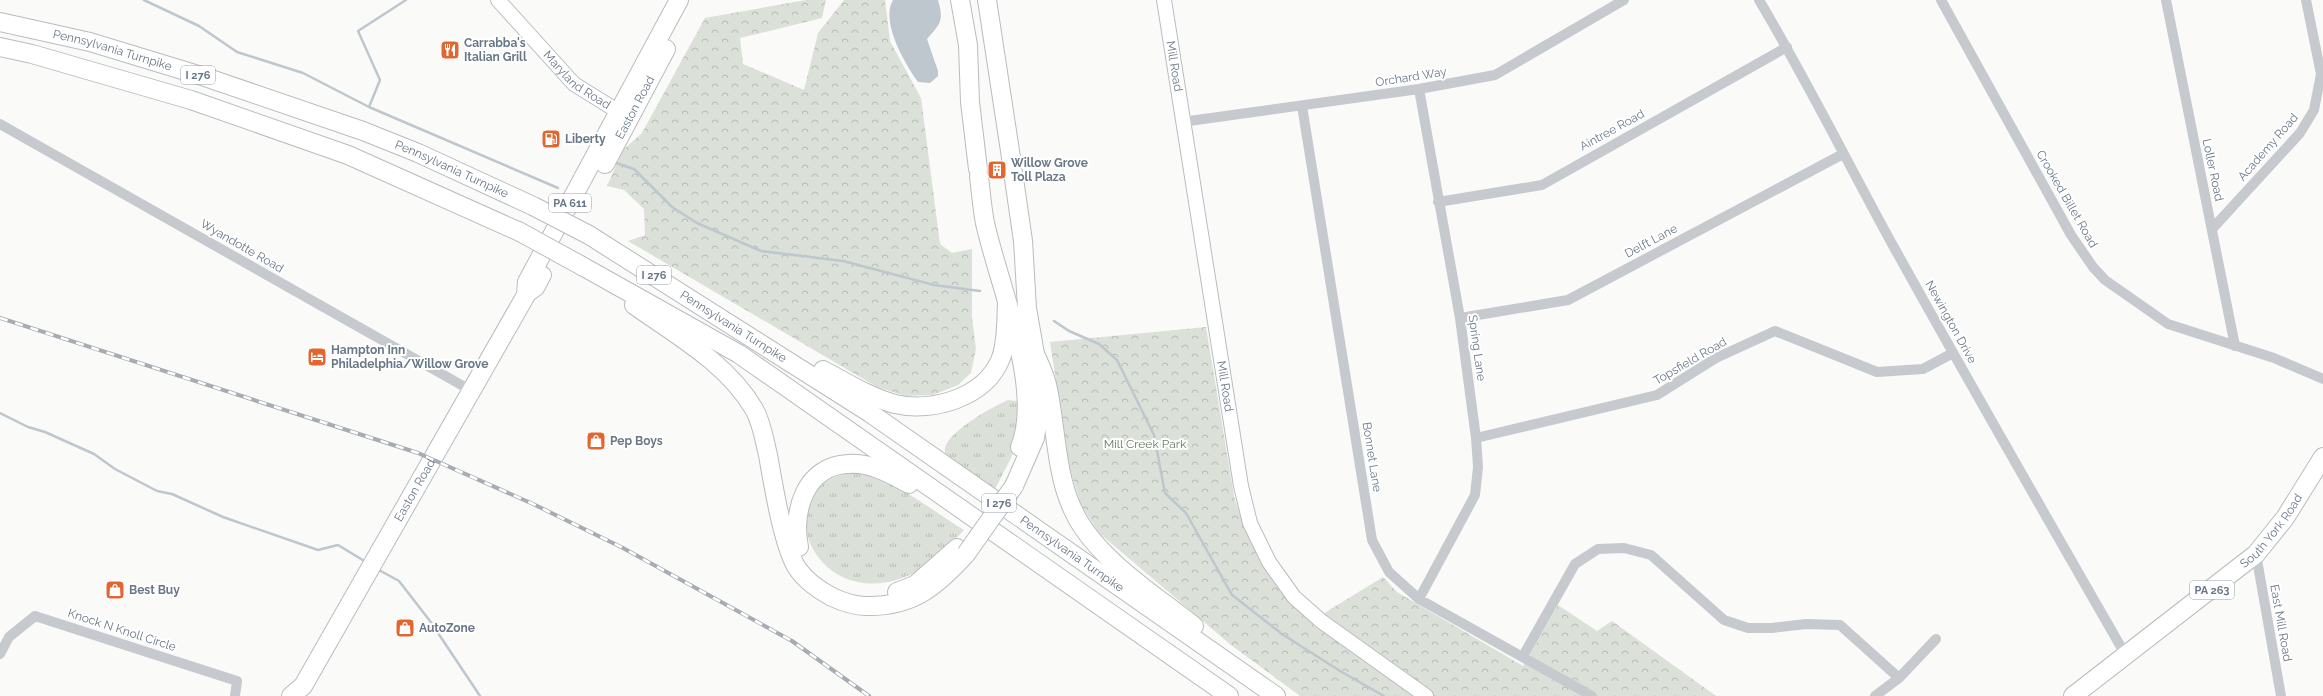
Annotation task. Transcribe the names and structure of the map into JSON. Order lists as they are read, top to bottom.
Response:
{
  "streets": {
    "highway": [
      "Pennsylvania Turnpike",
      "I 276",
      "Easton Road",
      "PA 611",
      "South York Road",
      "PA 263"
    ],
    "street": [
      "Mill Road",
      "Orchard Way",
      "Maryland Road",
      "Aintree Road",
      "Academy Road",
      "Loller Road",
      "Crooked Billet Road",
      "Delft Lane",
      "Wyandotte Road",
      "Newington Drive",
      "Spring Lane",
      "Topsfield Road",
      "Bonnet Lane",
      "East Mill Road",
      "Knock N Knoll Circle"
    ]
  },
  "crossings": [
    ["Mill Road", "Orchard Way"],
    ["Orchard Way", "Spring Lane"],
    ["Orchard Way", "Bonnet Lane"],
    ["Maryland Road", "Easton Road"],
    ["Easton Road", "Wyandotte Road"],
    ["Aintree Road", "Newington Drive"],
    ["Aintree Road", "Spring Lane"],
    ["Academy Road", "Loller Road"],
    ["Loller Road", "Crooked Billet Road"],
    ["Delft Lane", "Newington Drive"],
    ["Delft Lane", "Spring Lane"],
    ["Newington Drive", "Topsfield Road"],
    ["Newington Drive", "South York Road"],
    ["Spring Lane", "Topsfield Road"],
    ["Spring Lane", "Bonnet Lane"],
    ["South York Road", "East Mill Road"]
  ],
  "parks": ["Mill Creek Park"],
  "places": {
    "restaurant": ["Carrabba's Italian Grill"],
    "fuel station": ["Liberty"],
    "building": ["Willow Grove Toll Plaza"],
    "hotel": ["Hampton Inn Philadelphia/Willow Grove"],
    "shop": ["Pep Boys", "Best Buy", "AutoZone"]
  }
}
